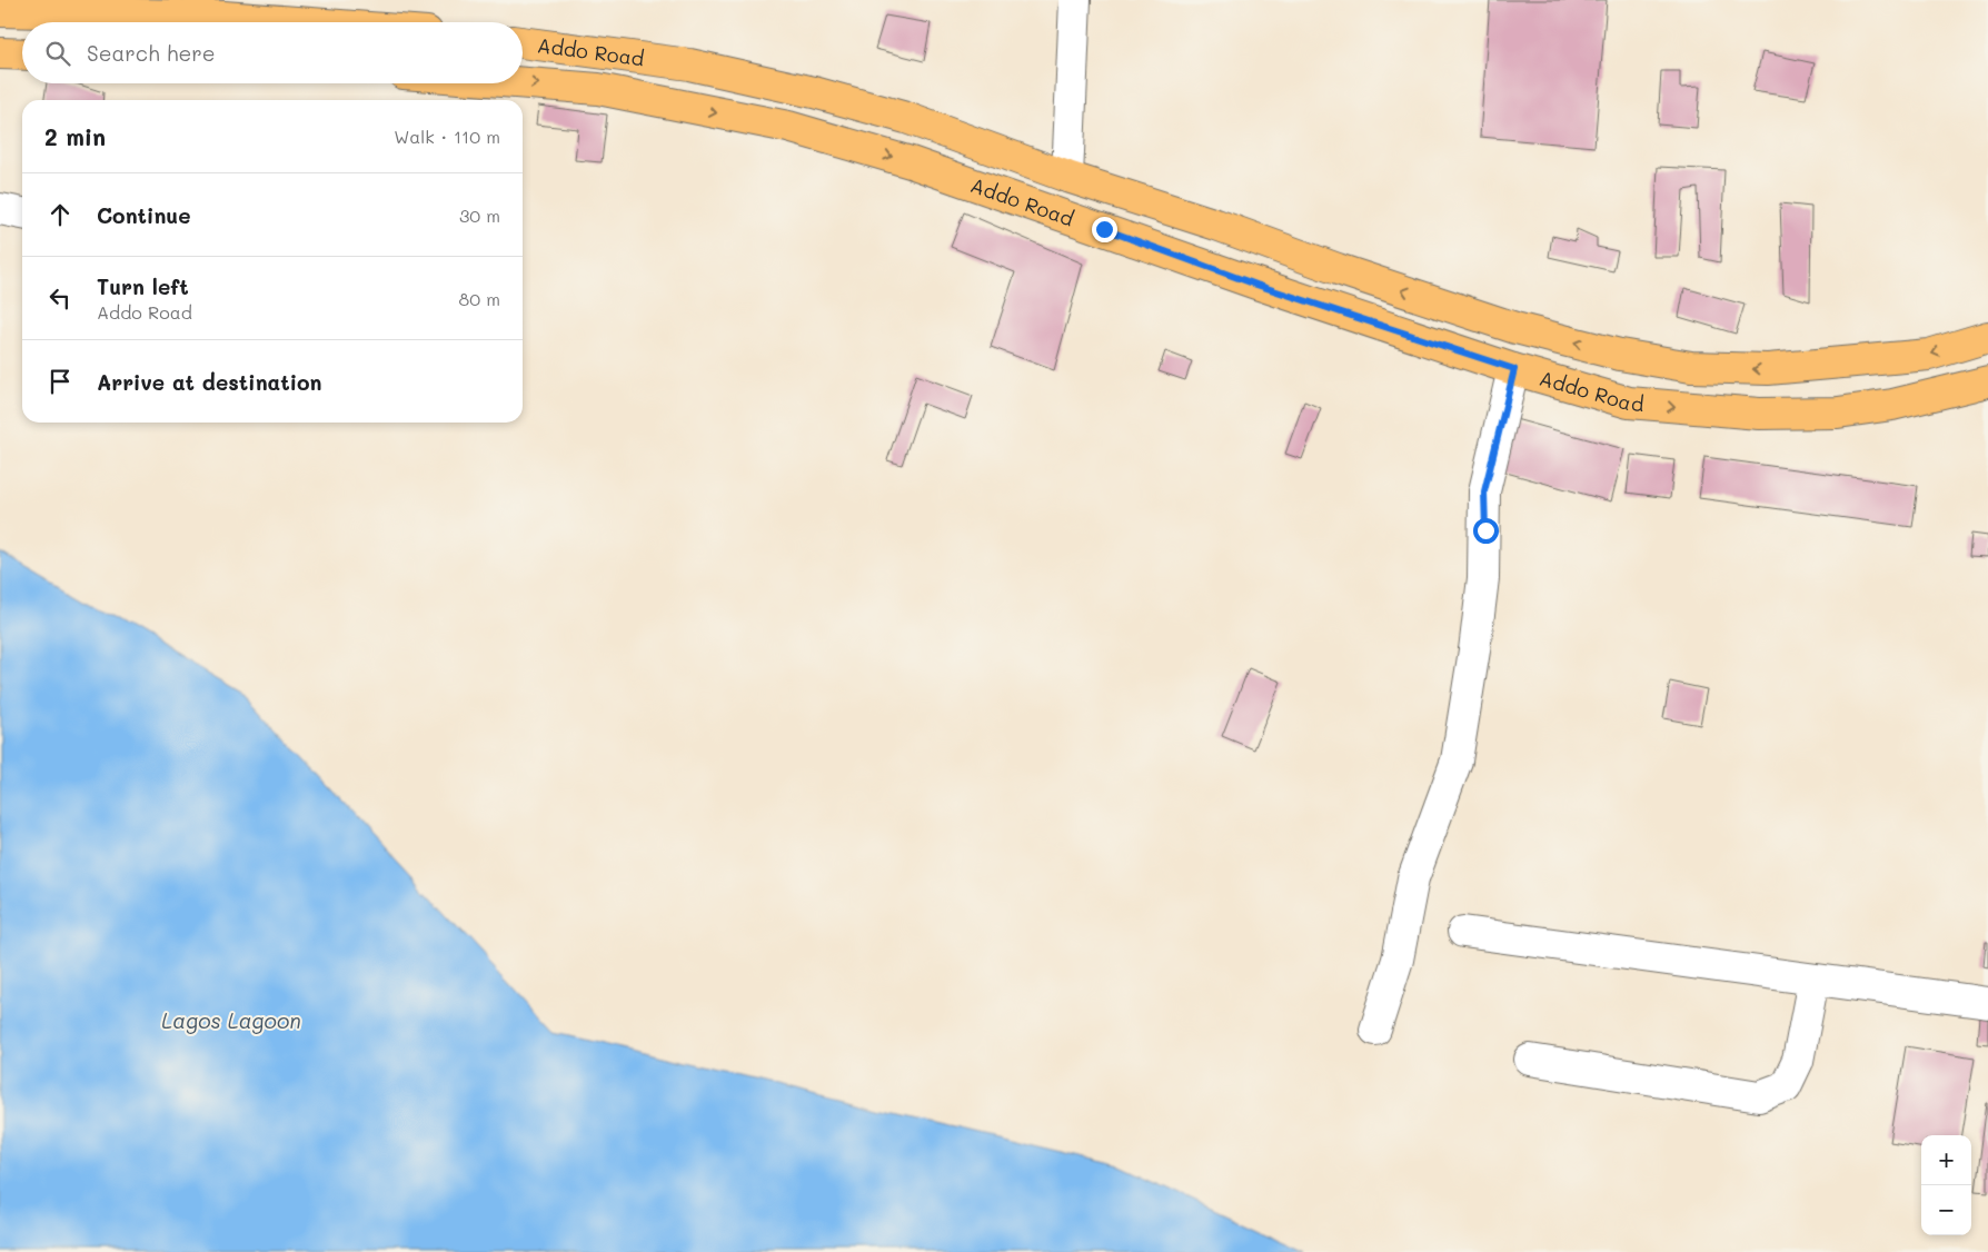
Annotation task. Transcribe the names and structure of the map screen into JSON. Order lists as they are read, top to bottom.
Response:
{
  "streets": {
    "main road": ["Addo Road"]
  },
  "water": ["Lagos Lagoon"],
  "page": {
    "search": "Search here",
    "heading": ["2 min", "Walk · 110 m"],
    "list": [
      ["Continue", "30 m"],
      ["Turn left", "Addo Road", "80 m"],
      "Arrive at destination"
    ],
    "map_buttons": ["+", "−"]
  }
}
